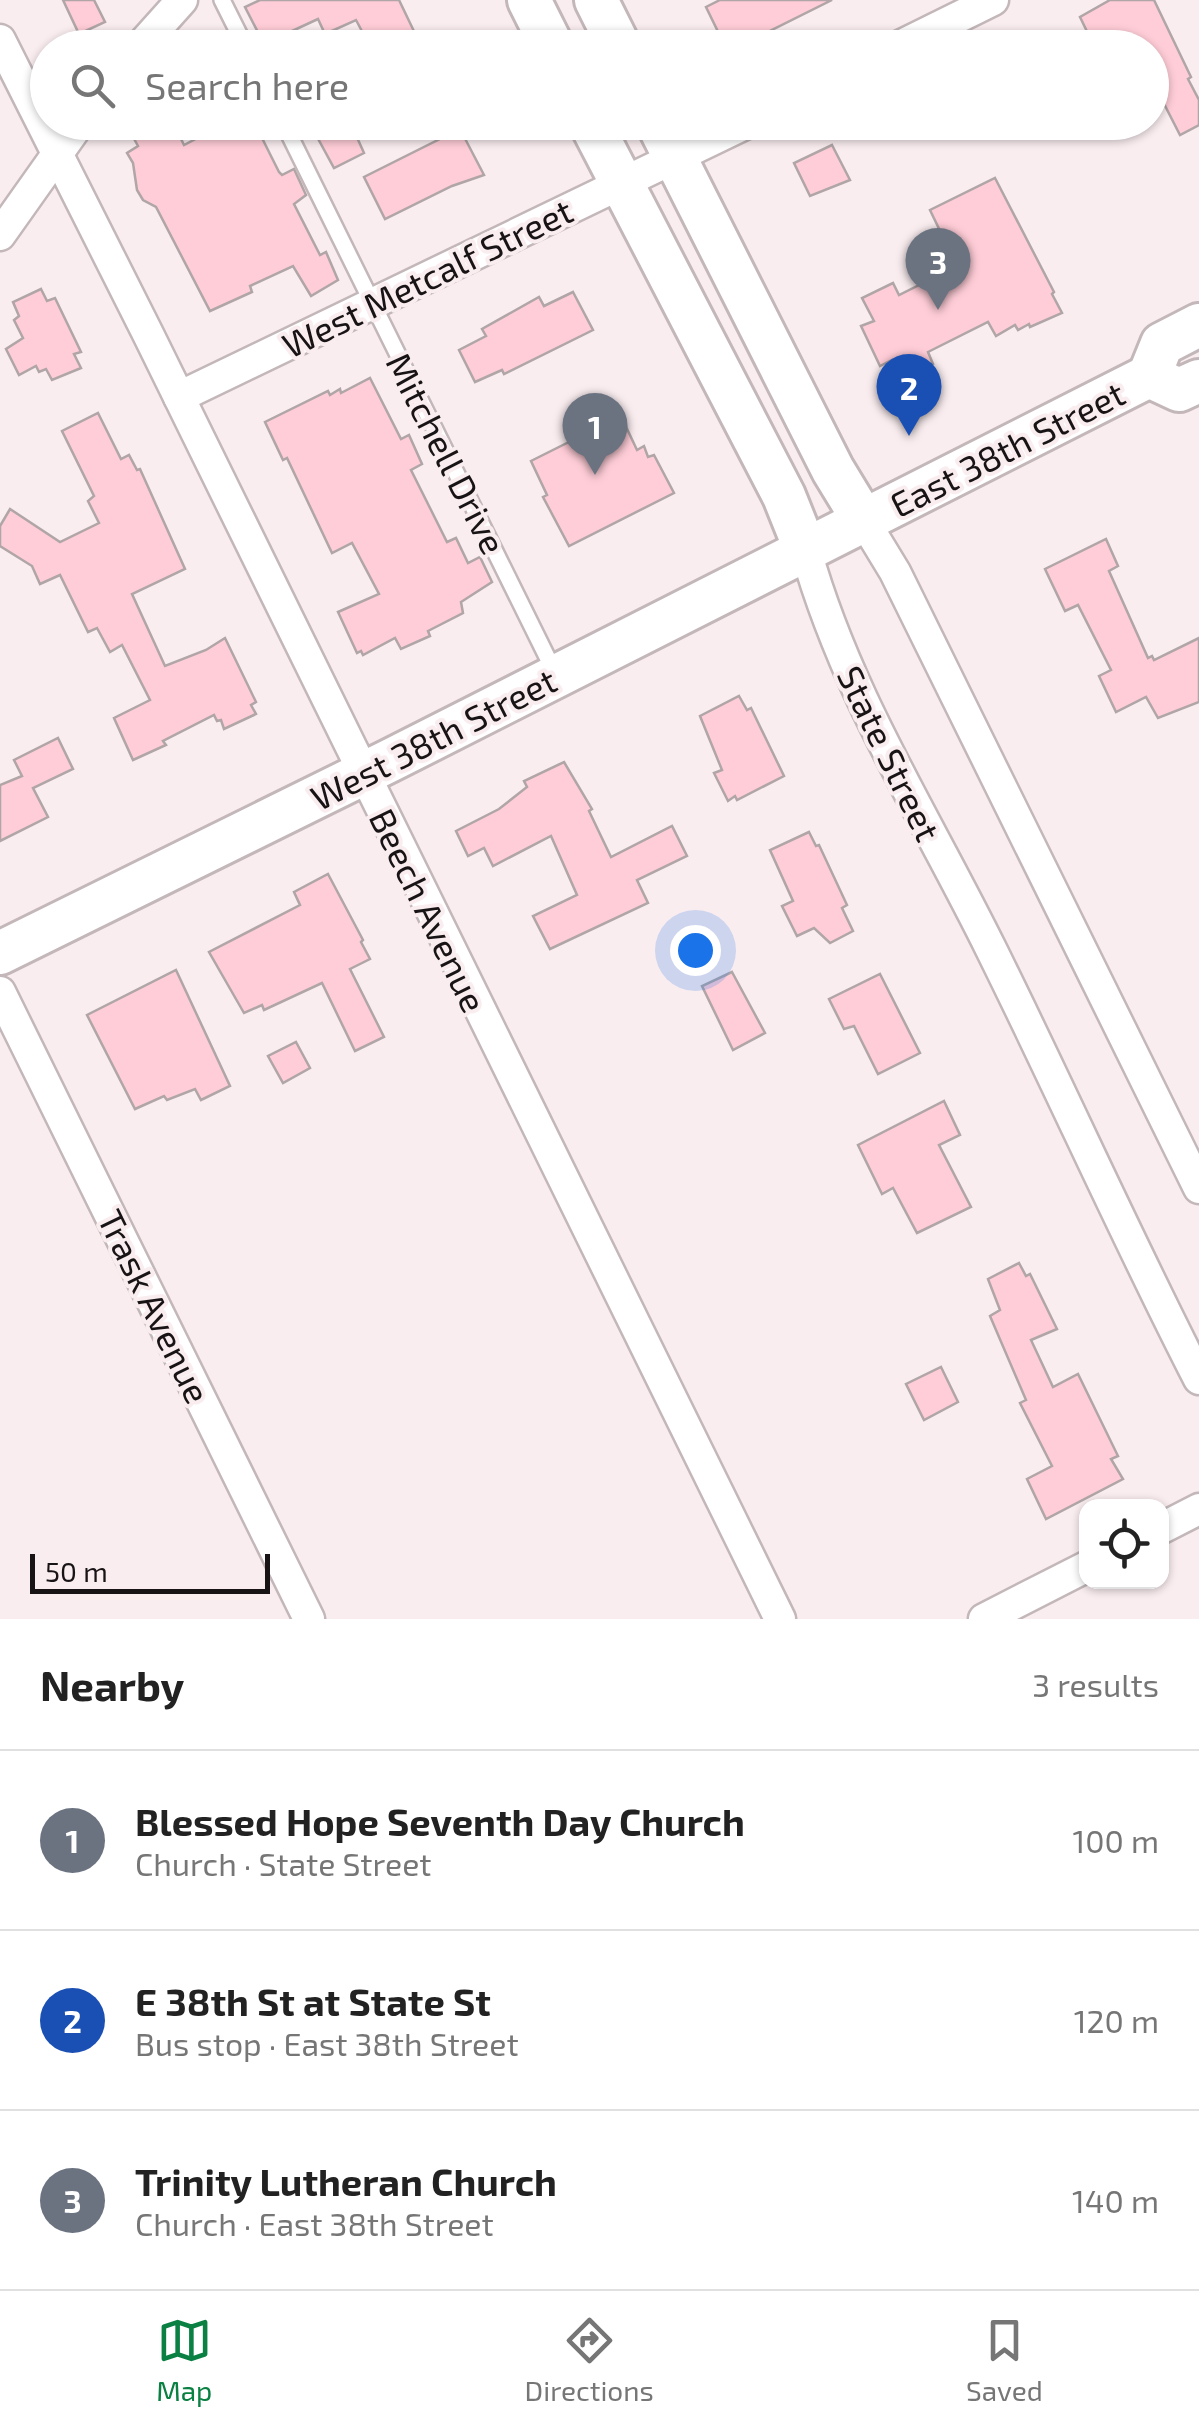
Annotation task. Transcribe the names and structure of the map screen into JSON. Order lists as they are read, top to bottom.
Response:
{
  "streets": {
    "main road": ["East 38th Street", "West 38th Street", "State Street"],
    "street": ["West Metcalf Street", "Beech Avenue", "Trask Avenue"],
    "lane": ["Mitchell Drive"]
  },
  "crossings": [
    ["West Metcalf Street", "Mitchell Drive"],
    ["West Metcalf Street", "State Street"],
    ["West Metcalf Street", "Beech Avenue"],
    ["East 38th Street", "West 38th Street"],
    ["Mitchell Drive", "West 38th Street"],
    ["West 38th Street", "State Street"],
    ["West 38th Street", "Beech Avenue"]
  ],
  "scale_bar": "50 m",
  "page": {
    "search": "Search here",
    "pins": ["3", "2", "1"],
    "scale": "50 m",
    "heading": ["Nearby", "3 results"],
    "list": [
      {
        "mark": "1",
        "name": "Blessed Hope Seventh Day Church",
        "note": "Church · State Street",
        "value": "100 m"
      },
      {
        "mark": "2",
        "name": "E 38th St at State St",
        "note": "Bus stop · East 38th Street",
        "value": "120 m"
      },
      {
        "mark": "3",
        "name": "Trinity Lutheran Church",
        "note": "Church · East 38th Street",
        "value": "140 m"
      }
    ],
    "nav": ["Map", "Directions", "Saved"]
  }
}
